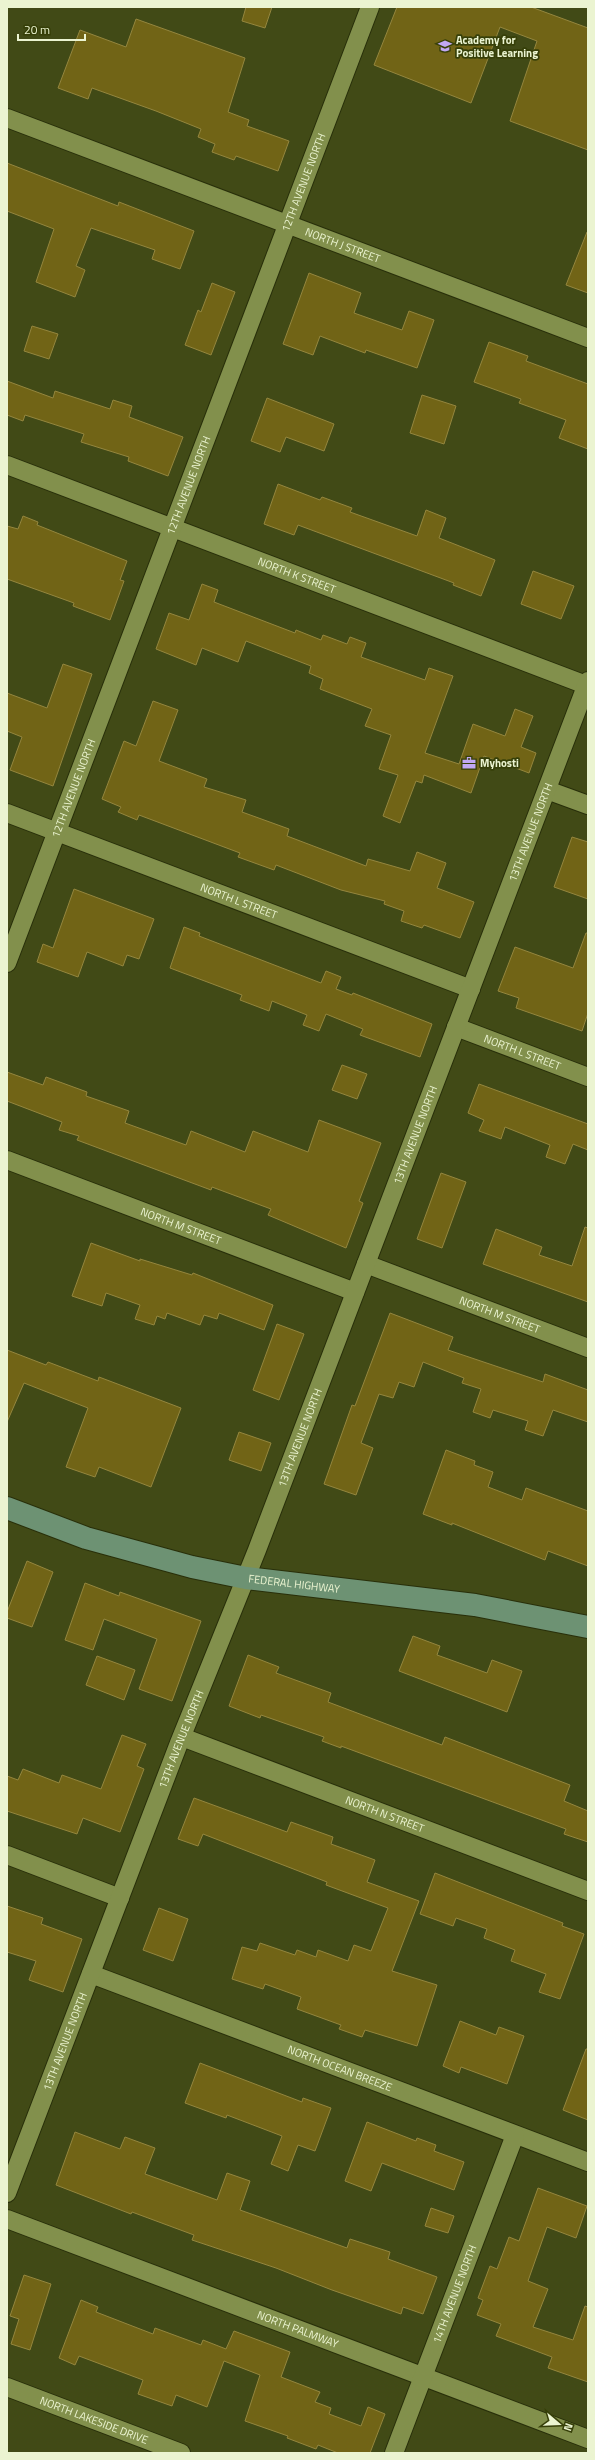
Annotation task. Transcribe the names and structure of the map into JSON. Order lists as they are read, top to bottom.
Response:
{
  "streets": {
    "main road": ["FEDERAL HIGHWAY"],
    "street": [
      "12TH AVENUE NORTH",
      "NORTH J STREET",
      "NORTH K STREET",
      "13TH AVENUE NORTH",
      "NORTH L STREET",
      "NORTH M STREET",
      "NORTH N STREET",
      "NORTH OCEAN BREEZE",
      "14TH AVENUE NORTH",
      "NORTH PALMWAY",
      "NORTH LAKESIDE DRIVE"
    ]
  },
  "crossings": [
    ["12TH AVENUE NORTH", "NORTH J STREET"],
    ["12TH AVENUE NORTH", "NORTH K STREET"],
    ["12TH AVENUE NORTH", "NORTH L STREET"],
    ["NORTH K STREET", "13TH AVENUE NORTH"],
    ["13TH AVENUE NORTH", "NORTH L STREET"],
    ["13TH AVENUE NORTH", "NORTH M STREET"],
    ["13TH AVENUE NORTH", "FEDERAL HIGHWAY"],
    ["13TH AVENUE NORTH", "NORTH N STREET"],
    ["13TH AVENUE NORTH", "NORTH OCEAN BREEZE"],
    ["NORTH OCEAN BREEZE", "14TH AVENUE NORTH"],
    ["14TH AVENUE NORTH", "NORTH PALMWAY"]
  ],
  "places": {
    "school or university": ["Academy for Positive Learning"],
    "office": ["Myhosti"]
  },
  "scale_bar": "20 m",
  "north": "right"
}
